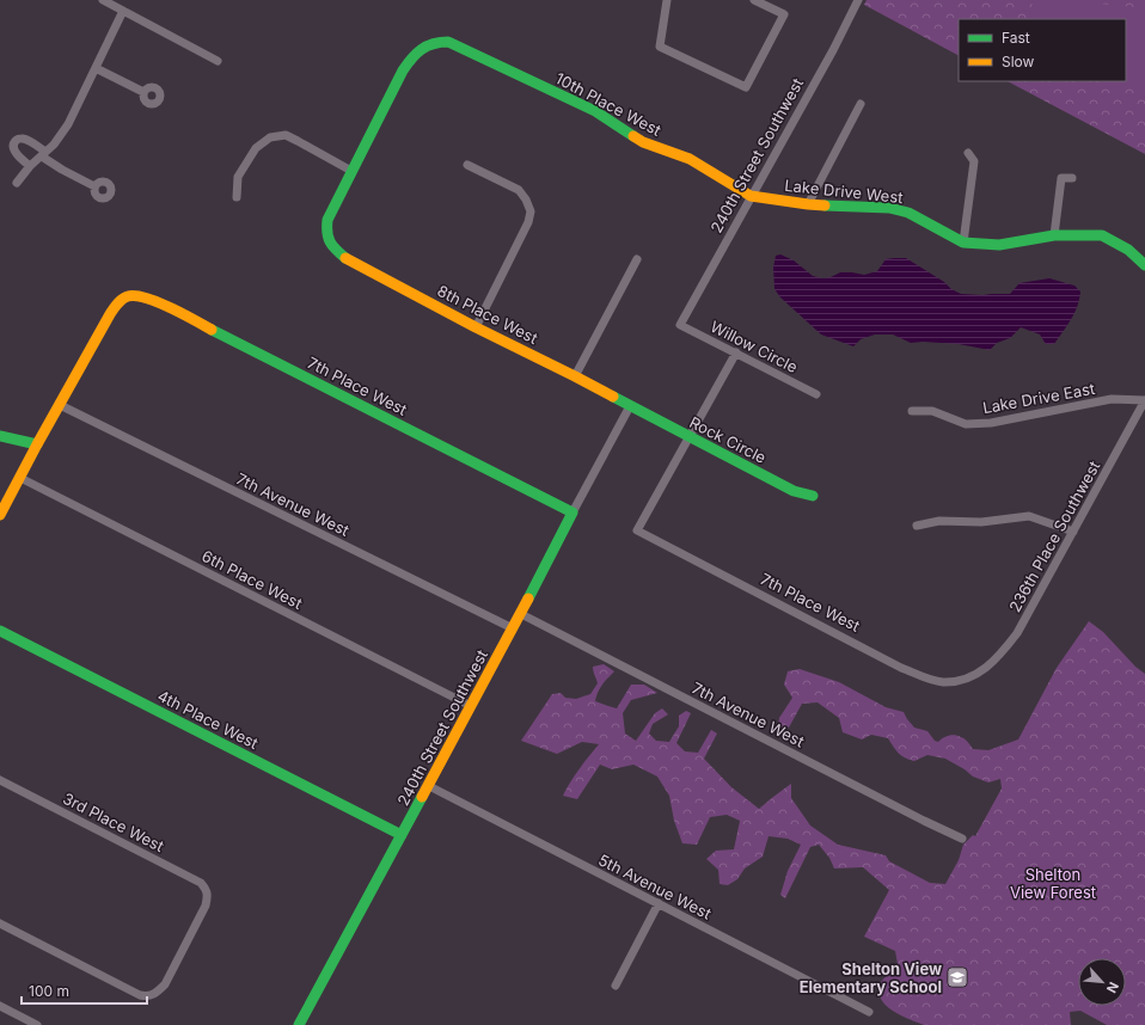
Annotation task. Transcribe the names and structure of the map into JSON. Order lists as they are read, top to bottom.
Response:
{
  "streets": {
    "street": [
      "10th Place West",
      "240th Street Southwest",
      "Lake Drive West",
      "8th Place West",
      "Willow Circle",
      "7th Place West",
      "Lake Drive East",
      "Rock Circle",
      "7th Avenue West",
      "236th Place Southwest",
      "6th Place West",
      "4th Place West",
      "3rd Place West",
      "5th Avenue West"
    ]
  },
  "crossings": [
    ["10th Place West", "240th Street Southwest"],
    ["10th Place West", "Lake Drive West"],
    ["10th Place West", "8th Place West"],
    ["240th Street Southwest", "Lake Drive West"],
    ["240th Street Southwest", "8th Place West"],
    ["240th Street Southwest", "Willow Circle"],
    ["240th Street Southwest", "7th Place West"],
    ["240th Street Southwest", "Rock Circle"],
    ["240th Street Southwest", "7th Avenue West"],
    ["240th Street Southwest", "6th Place West"],
    ["240th Street Southwest", "4th Place West"],
    ["240th Street Southwest", "5th Avenue West"],
    ["8th Place West", "Rock Circle"],
    ["7th Place West", "Rock Circle"],
    ["7th Place West", "7th Avenue West"],
    ["7th Place West", "236th Place Southwest"],
    ["Lake Drive East", "236th Place Southwest"]
  ],
  "parks": ["Shelton View Forest"],
  "places": {
    "school or university": ["Shelton View Elementary School"]
  },
  "legend": ["Fast", "Slow"],
  "scale_bar": "100 m",
  "north": "bottom right"
}
